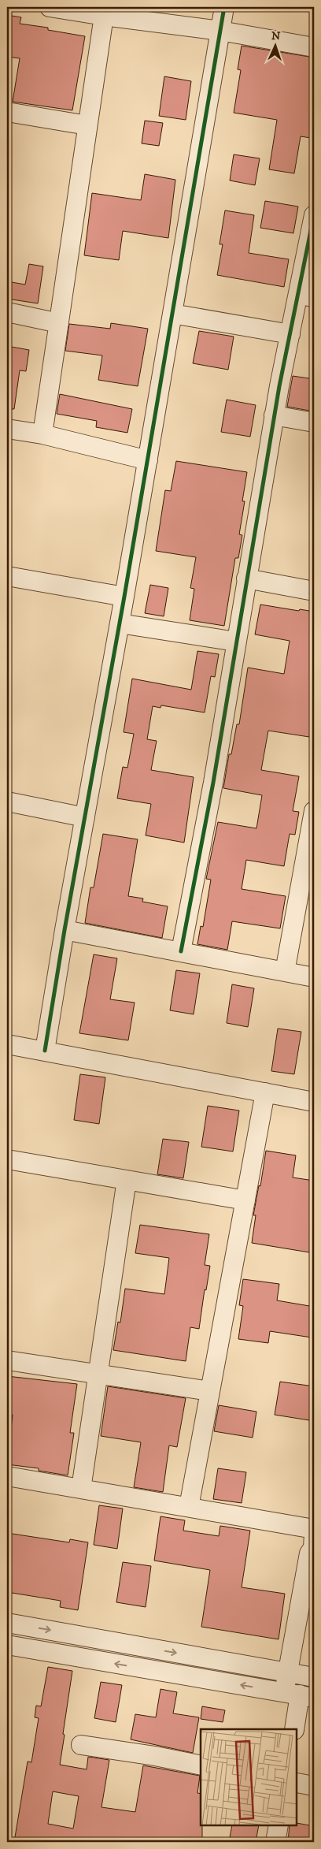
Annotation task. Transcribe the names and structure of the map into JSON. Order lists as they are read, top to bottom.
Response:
{
  "north": "top"
}
